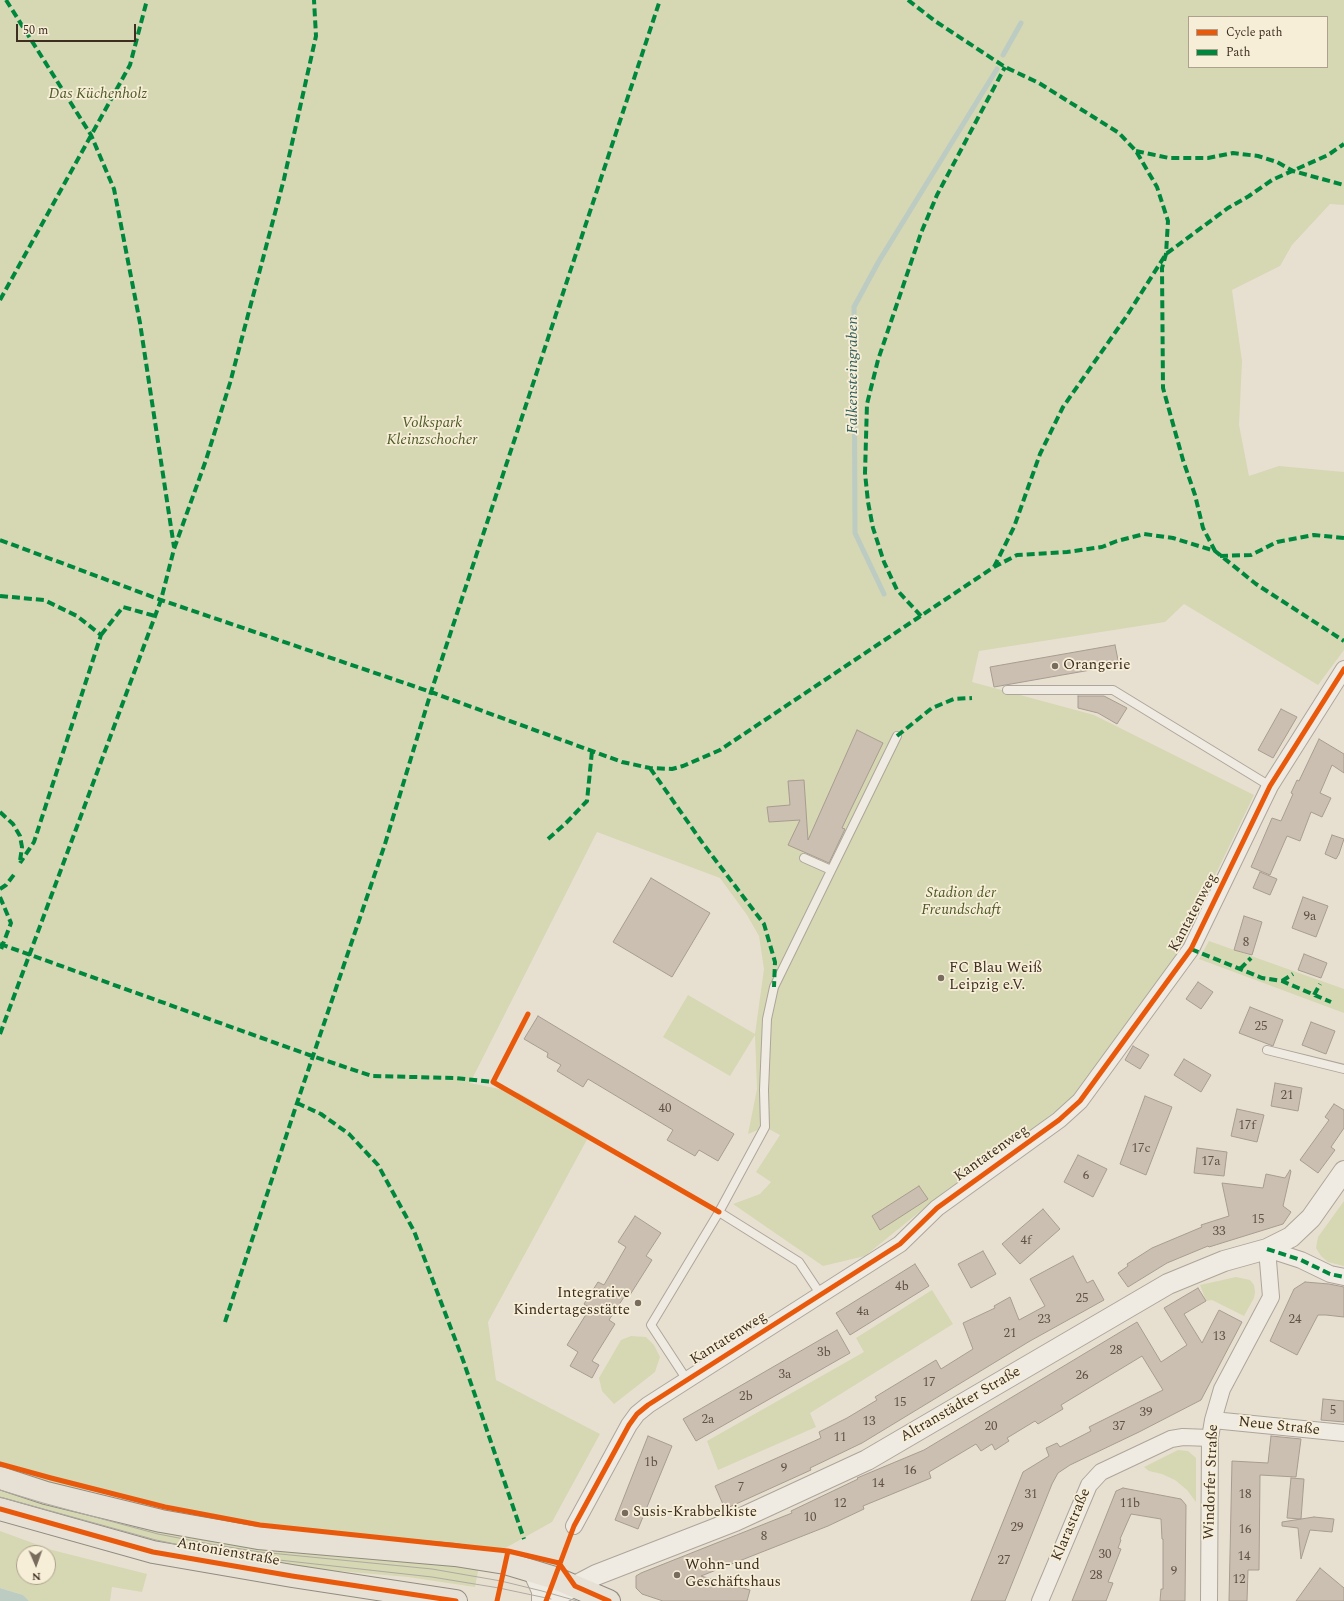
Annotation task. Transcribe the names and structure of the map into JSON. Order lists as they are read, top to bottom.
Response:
{
  "streets": {
    "main road": ["Antonienstraße"],
    "street": [
      "Kantatenweg",
      "Altranstädter Straße",
      "Neue Straße",
      "Windorfer Straße",
      "Klarastraße"
    ]
  },
  "crossings": [
    ["Altranstädter Straße", "Windorfer Straße"],
    ["Altranstädter Straße", "Antonienstraße"],
    ["Neue Straße", "Windorfer Straße"],
    ["Windorfer Straße", "Klarastraße"]
  ],
  "water": ["Falkensteingraben"],
  "parks": ["Das Küchenholz", "Volkspark Kleinzschocher", "Stadion der Freundschaft"],
  "places": [
    "Orangerie",
    "FC Blau Weiß Leipzig e.V.",
    "Integrative Kindertagesstätte",
    "Susis-Krabbelkiste",
    "Wohn- und Geschäftshaus"
  ],
  "house_numbers": [
    "9a",
    "8",
    "25",
    "21",
    "40",
    "17f",
    "17c",
    "17a",
    "6",
    "15",
    "33",
    "4f",
    "4b",
    "25",
    "4a",
    "23",
    "24",
    "21",
    "13",
    "28",
    "3b",
    "3a",
    "26",
    "17",
    "2b",
    "15",
    "5",
    "39",
    "2a",
    "13",
    "20",
    "37",
    "11",
    "1b",
    "9",
    "16",
    "14",
    "7",
    "31",
    "18",
    "12",
    "11b",
    "10",
    "29",
    "16",
    "8",
    "30",
    "14",
    "27",
    "9",
    "28",
    "12"
  ],
  "legend": ["Cycle path", "Path"],
  "scale_bar": "50 m",
  "north": "bottom"
}
